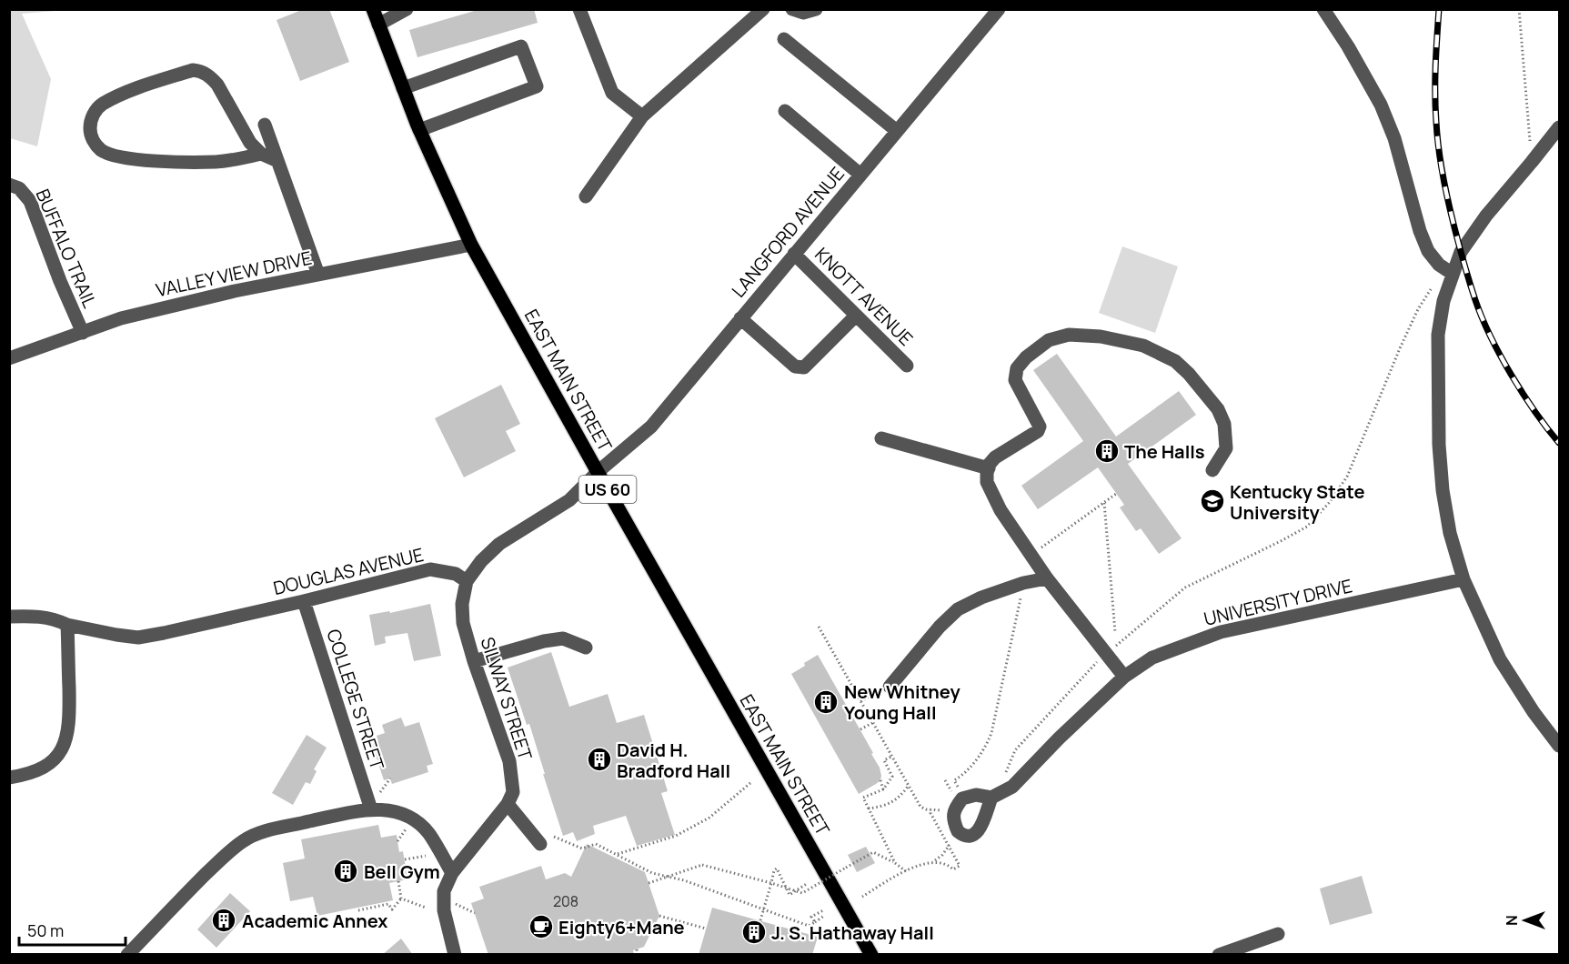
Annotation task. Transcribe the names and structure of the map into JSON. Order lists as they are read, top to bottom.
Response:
{
  "streets": {
    "main road": ["EAST MAIN STREET", "US 60"],
    "street": [
      "LANGFORD AVENUE",
      "BUFFALO TRAIL",
      "VALLEY VIEW DRIVE",
      "KNOTT AVENUE",
      "DOUGLAS AVENUE",
      "UNIVERSITY DRIVE",
      "SILWAY STREET",
      "COLLEGE STREET"
    ]
  },
  "crossings": [
    ["LANGFORD AVENUE", "KNOTT AVENUE"],
    ["LANGFORD AVENUE", "EAST MAIN STREET"],
    ["BUFFALO TRAIL", "VALLEY VIEW DRIVE"],
    ["VALLEY VIEW DRIVE", "EAST MAIN STREET"],
    ["DOUGLAS AVENUE", "SILWAY STREET"],
    ["DOUGLAS AVENUE", "COLLEGE STREET"]
  ],
  "places": {
    "building": [
      "The Halls",
      "New Whitney Young Hall",
      "David H. Bradford Hall",
      "Bell Gym",
      "Academic Annex",
      "J. S. Hathaway Hall"
    ],
    "school or university": ["Kentucky State University"],
    "cafe": ["Eighty6+Mane"]
  },
  "house_numbers": ["208"],
  "scale_bar": "50 m",
  "north": "left"
}
